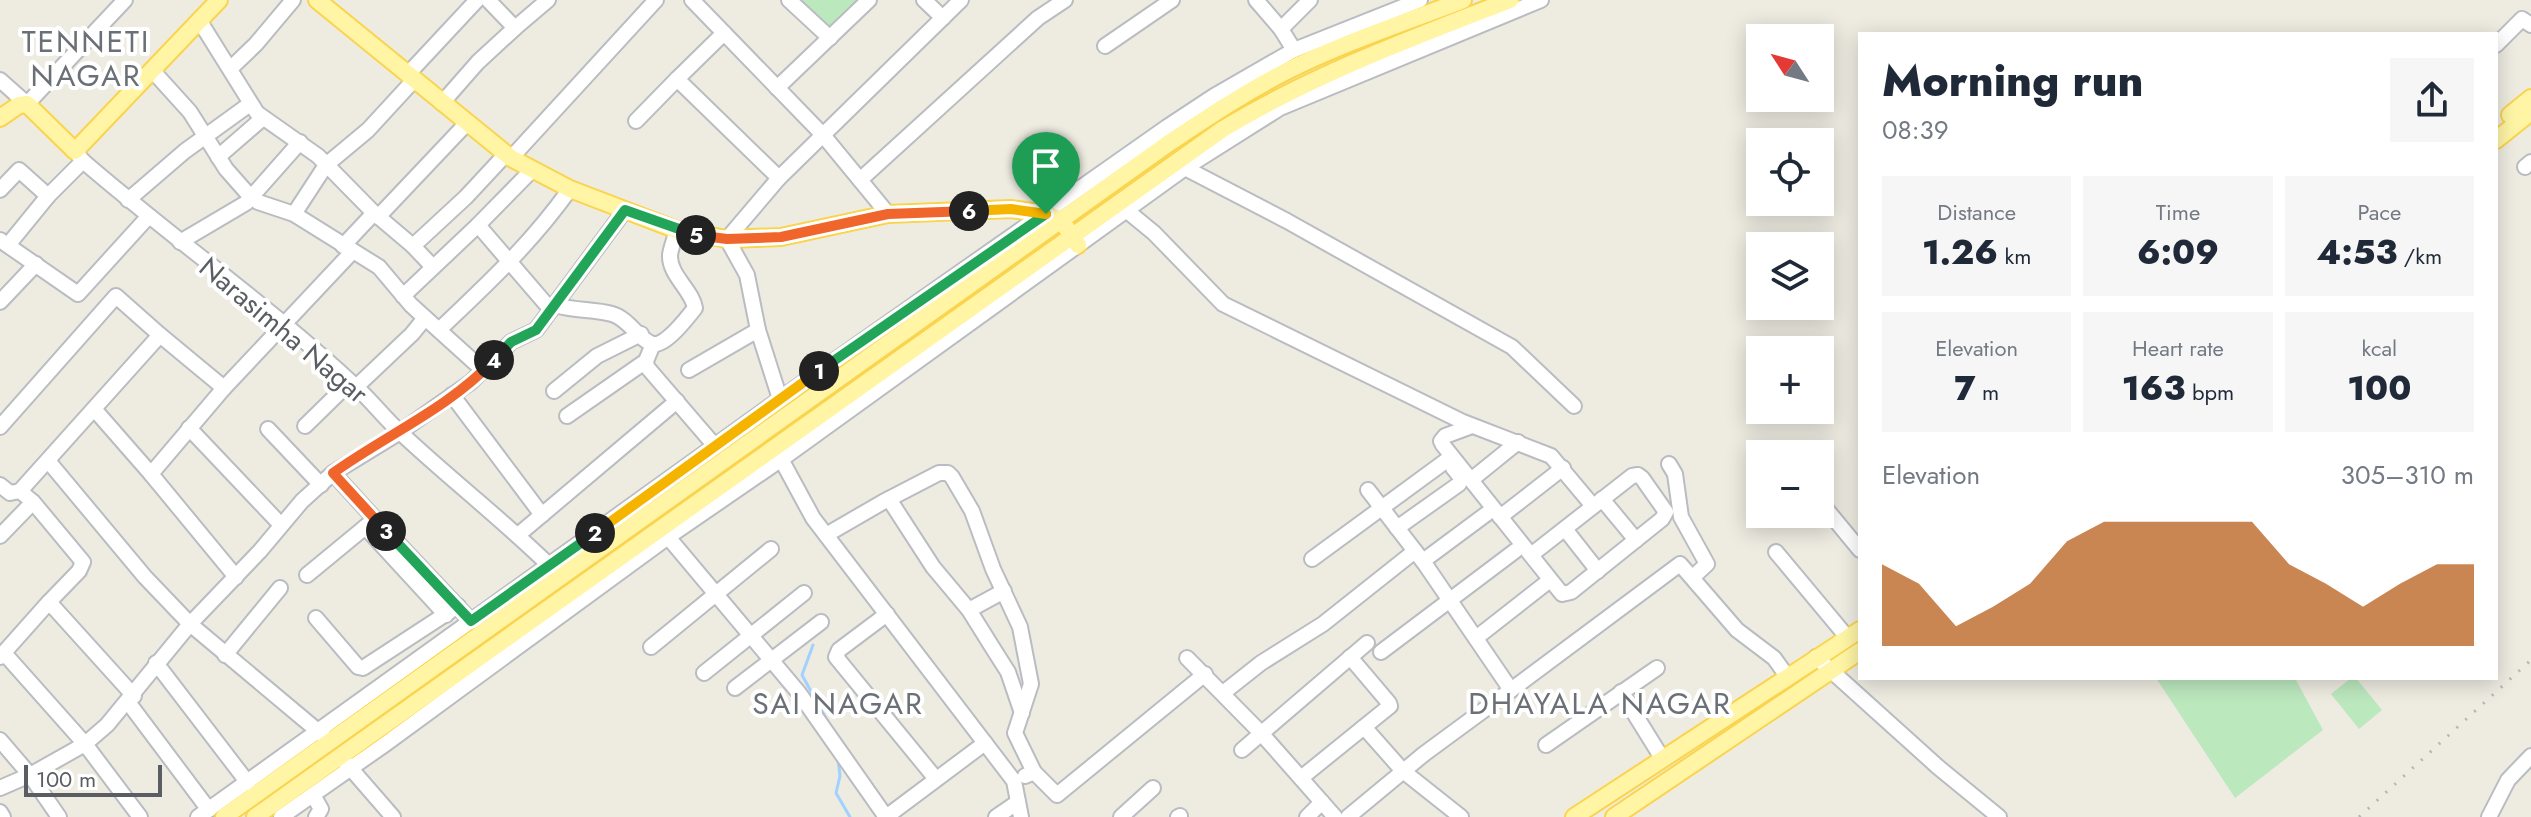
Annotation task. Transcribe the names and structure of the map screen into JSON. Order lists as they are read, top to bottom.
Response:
{
  "streets": {
    "street": ["Narasimha Nagar"]
  },
  "districts": ["TENNETI NAGAR", "SAI NAGAR", "DHAYALA NAGAR"],
  "scale_bar": "100 m",
  "north": "top left",
  "page": {
    "map_buttons": ["+", "−"],
    "heading": ["Morning run", "08:39"],
    "stats": [
      ["Distance", "1.26 km"],
      ["Time", "6:09"],
      ["Pace", "4:53 /km"],
      ["Elevation", "7 m"],
      ["Heart rate", "163 bpm"],
      ["kcal", "100"]
    ],
    "pins": [
      "6",
      "5",
      "4",
      "1",
      "3",
      "2"
    ],
    "chart": ["Elevation", "305–310 m"],
    "scale": "100 m"
  }
}
